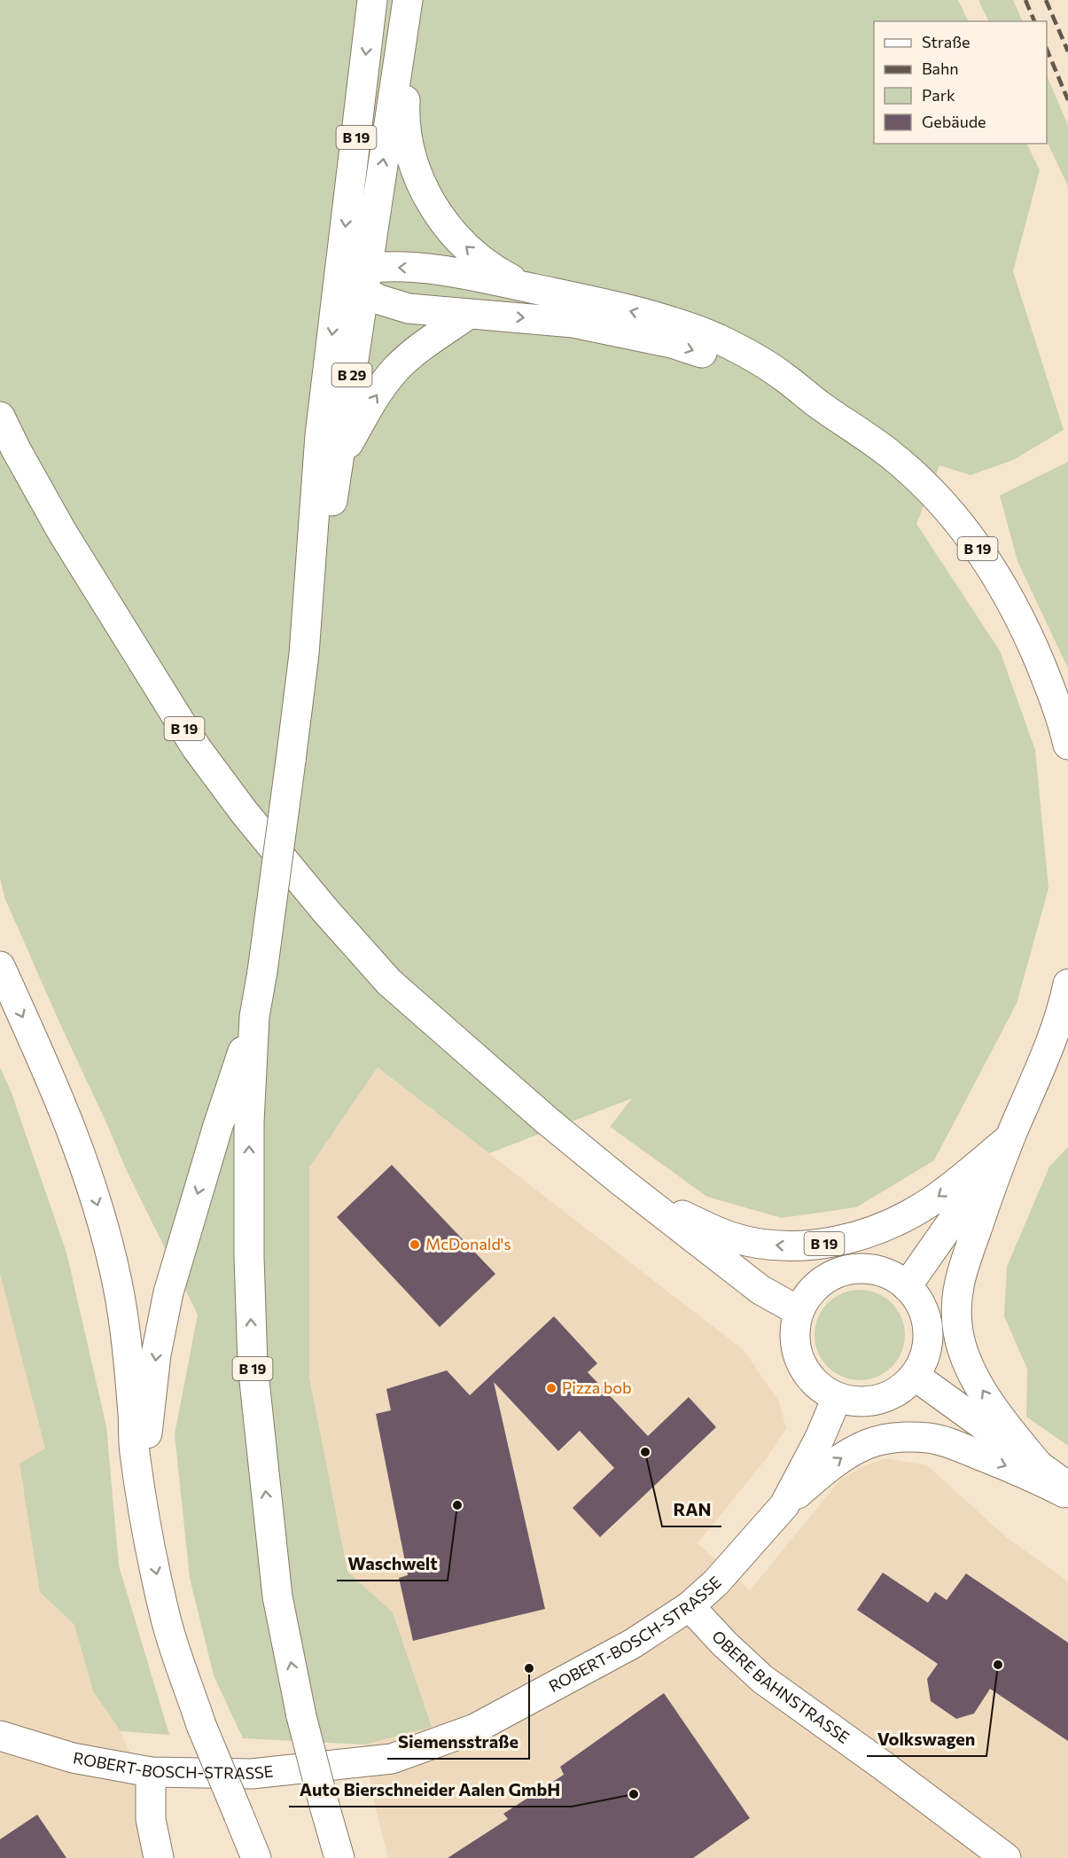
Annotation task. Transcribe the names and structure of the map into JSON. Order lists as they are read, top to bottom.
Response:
{
  "streets": {
    "main road": [
      "B 19",
      "B 29",
      "ROBERT-BOSCH-STRASSE",
      "OBERE BAHNSTRASSE"
    ]
  },
  "crossings": [
    ["B 19", "B 29"],
    ["B 19", "ROBERT-BOSCH-STRASSE"],
    ["ROBERT-BOSCH-STRASSE", "OBERE BAHNSTRASSE"]
  ],
  "places": [
    "McDonald's",
    "Pizza bob",
    "RAN",
    "Waschwelt",
    "Volkswagen",
    "Siemensstraße",
    "Auto Bierschneider Aalen GmbH"
  ],
  "legend": [
    "Straße",
    "Bahn",
    "Park",
    "Gebäude"
  ]
}
